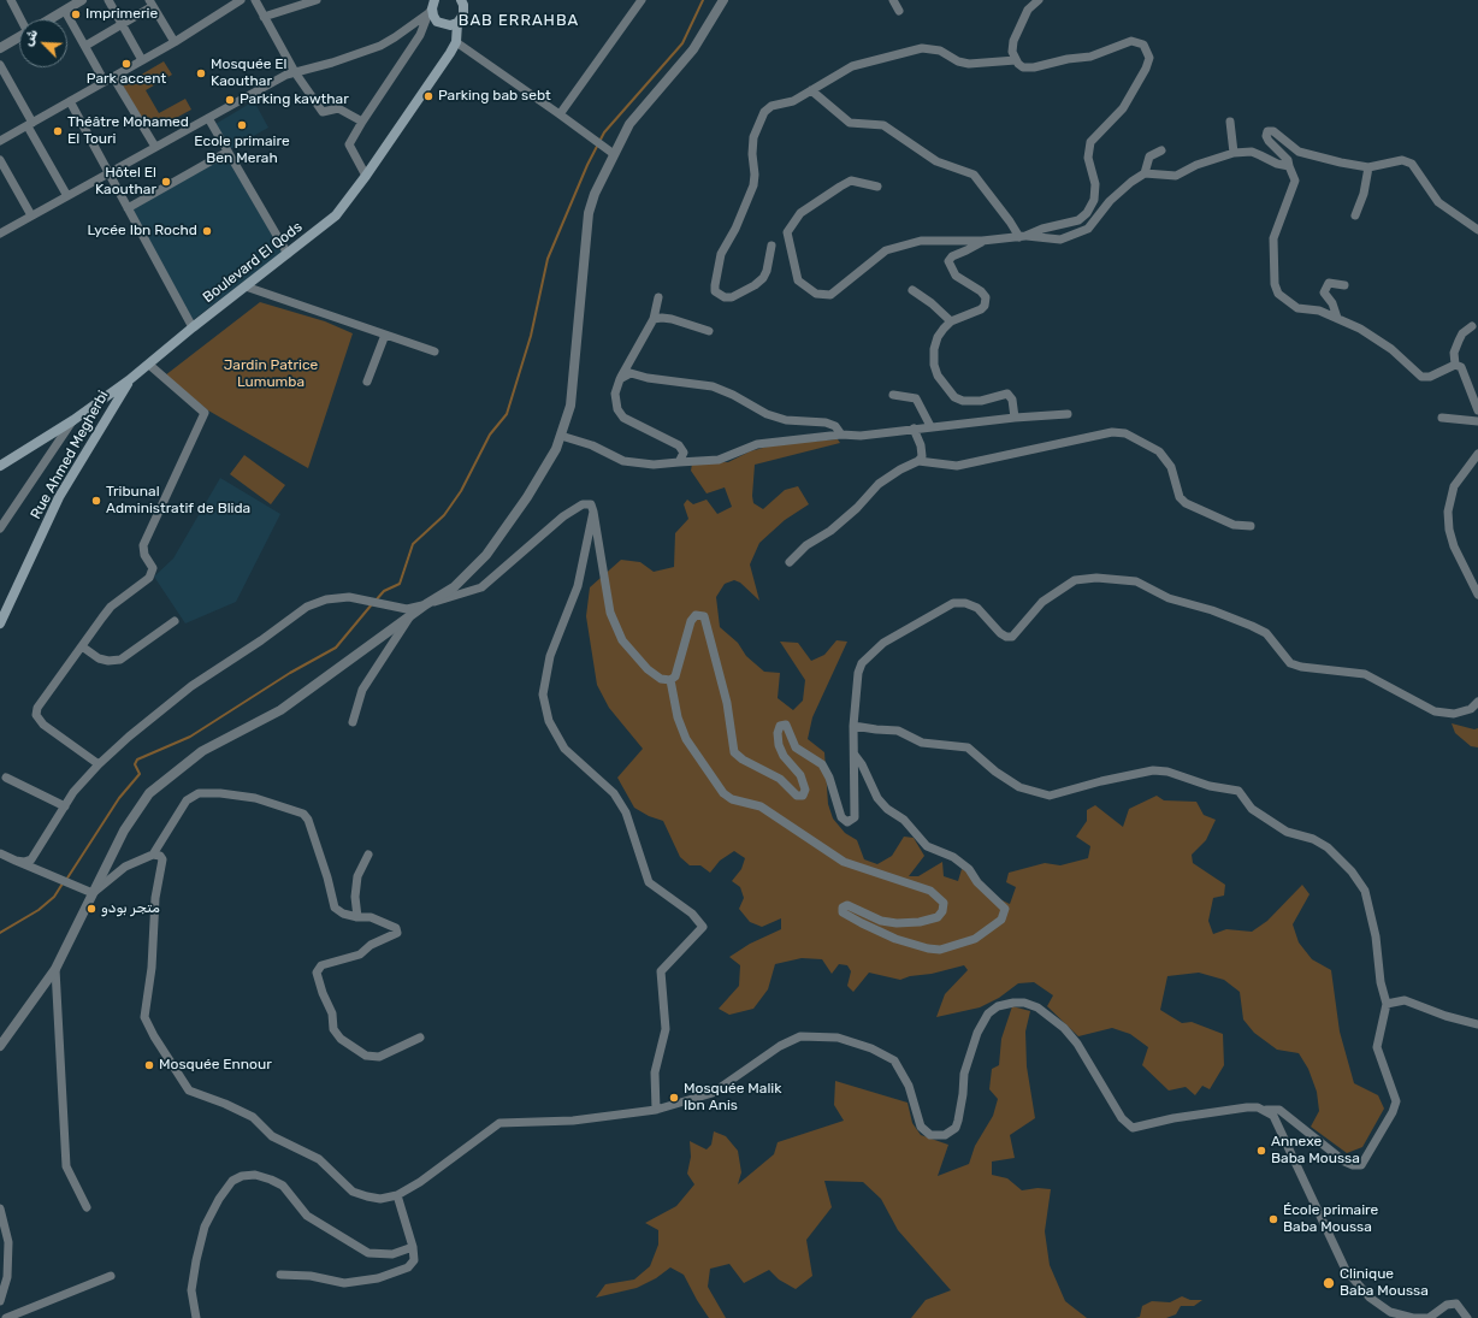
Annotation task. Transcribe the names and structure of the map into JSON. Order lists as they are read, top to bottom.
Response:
{
  "streets": {
    "main road": ["Boulevard El Qods", "Rue Ahmed Megherbi"]
  },
  "crossings": [
    ["Boulevard El Qods", "Rue Ahmed Megherbi"]
  ],
  "districts": ["BAB ERRAHBA"],
  "parks": ["Jardin Patrice Lumumba"],
  "places": [
    "Imprimerie",
    "Park accent",
    "Mosquée El Kaouthar",
    "Parking bab sebt",
    "Parking kawthar",
    "Ecole primaire Ben Merah",
    "Théâtre Mohamed El Touri",
    "Hôtel El Kaouthar",
    "Lycée Ibn Rochd",
    "Tribunal Administratif de Blida",
    "متجر بودو",
    "Mosquée Ennour",
    "Mosquée Malik Ibn Anis",
    "Annexe Baba Moussa",
    "École primaire Baba Moussa",
    "Clinique Baba Moussa"
  ],
  "north": "top left"
}
